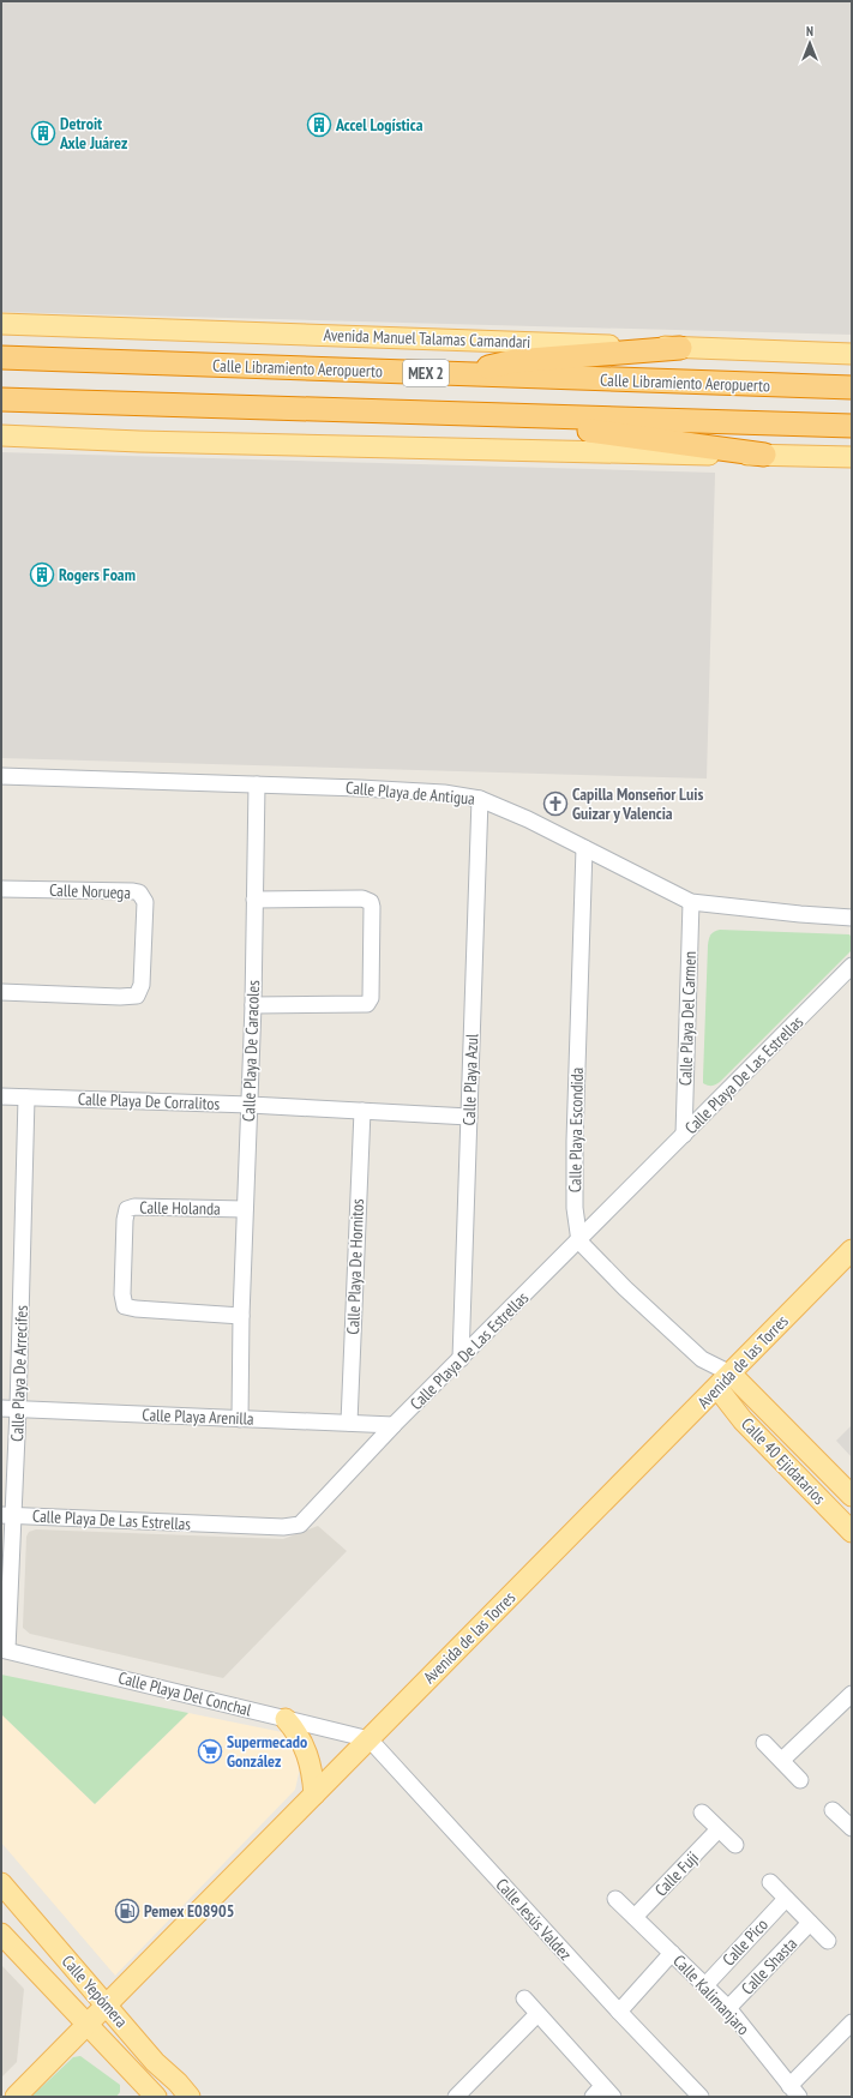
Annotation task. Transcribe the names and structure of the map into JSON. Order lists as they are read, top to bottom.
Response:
{
  "streets": {
    "highway": ["Calle Libramiento Aeropuerto", "MEX 2"],
    "main road": [
      "Avenida Manuel Talamas Camandari",
      "Avenida de las Torres",
      "Calle 40 Ejidatarios",
      "Calle Yepómera"
    ],
    "street": [
      "Calle Playa de Antigua",
      "Calle Noruega",
      "Calle Playa Del Carmen",
      "Calle Playa De Caracoles",
      "Calle Playa De Las Estrellas",
      "Calle Playa Azul",
      "Calle Playa De Corralitos",
      "Calle Playa Escondida",
      "Calle Holanda",
      "Calle Playa De Hornitos",
      "Calle Playa De Arrecifes",
      "Calle Playa Arenilla",
      "Calle Playa Del Conchal",
      "Calle Fuji",
      "Calle Jesús Valdez",
      "Calle Pico",
      "Calle Shasta",
      "Calle Kalimanjaro"
    ]
  },
  "crossings": [
    ["Calle Playa de Antigua", "Calle Playa Del Carmen"],
    ["Calle Playa de Antigua", "Calle Playa De Caracoles"],
    ["Calle Playa de Antigua", "Calle Playa Azul"],
    ["Calle Playa de Antigua", "Calle Playa Escondida"],
    ["Calle Playa Del Carmen", "Calle Playa De Las Estrellas"],
    ["Calle Playa De Caracoles", "Calle Playa De Corralitos"],
    ["Calle Playa De Caracoles", "Calle Holanda"],
    ["Calle Playa De Caracoles", "Calle Playa Arenilla"],
    ["Calle Playa De Las Estrellas", "Calle Playa Azul"],
    ["Calle Playa De Las Estrellas", "Calle Playa Escondida"],
    ["Calle Playa De Las Estrellas", "Calle Playa De Arrecifes"],
    ["Calle Playa De Las Estrellas", "Calle Playa Arenilla"],
    ["Calle Playa Azul", "Calle Playa De Corralitos"],
    ["Calle Playa De Corralitos", "Calle Playa De Hornitos"],
    ["Calle Playa De Corralitos", "Calle Playa De Arrecifes"],
    ["Calle Playa De Hornitos", "Calle Playa Arenilla"],
    ["Avenida de las Torres", "Calle 40 Ejidatarios"],
    ["Avenida de las Torres", "Calle Playa Del Conchal"],
    ["Avenida de las Torres", "Calle Jesús Valdez"],
    ["Avenida de las Torres", "Calle Yepómera"],
    ["Calle Playa De Arrecifes", "Calle Playa Arenilla"],
    ["Calle Playa De Arrecifes", "Calle Playa Del Conchal"],
    ["Calle Playa Del Conchal", "Calle Jesús Valdez"],
    ["Calle Fuji", "Calle Kalimanjaro"],
    ["Calle Pico", "Calle Kalimanjaro"],
    ["Calle Shasta", "Calle Kalimanjaro"]
  ],
  "places": {
    "building": ["Accel Logística", "Detroit Axle Juárez", "Rogers Foam"],
    "church": ["Capilla Monseñor Luis Guizar y Valencia"],
    "supermarket": ["Supermecado González"],
    "fuel station": ["Pemex E08905"]
  },
  "north": "top"
}
